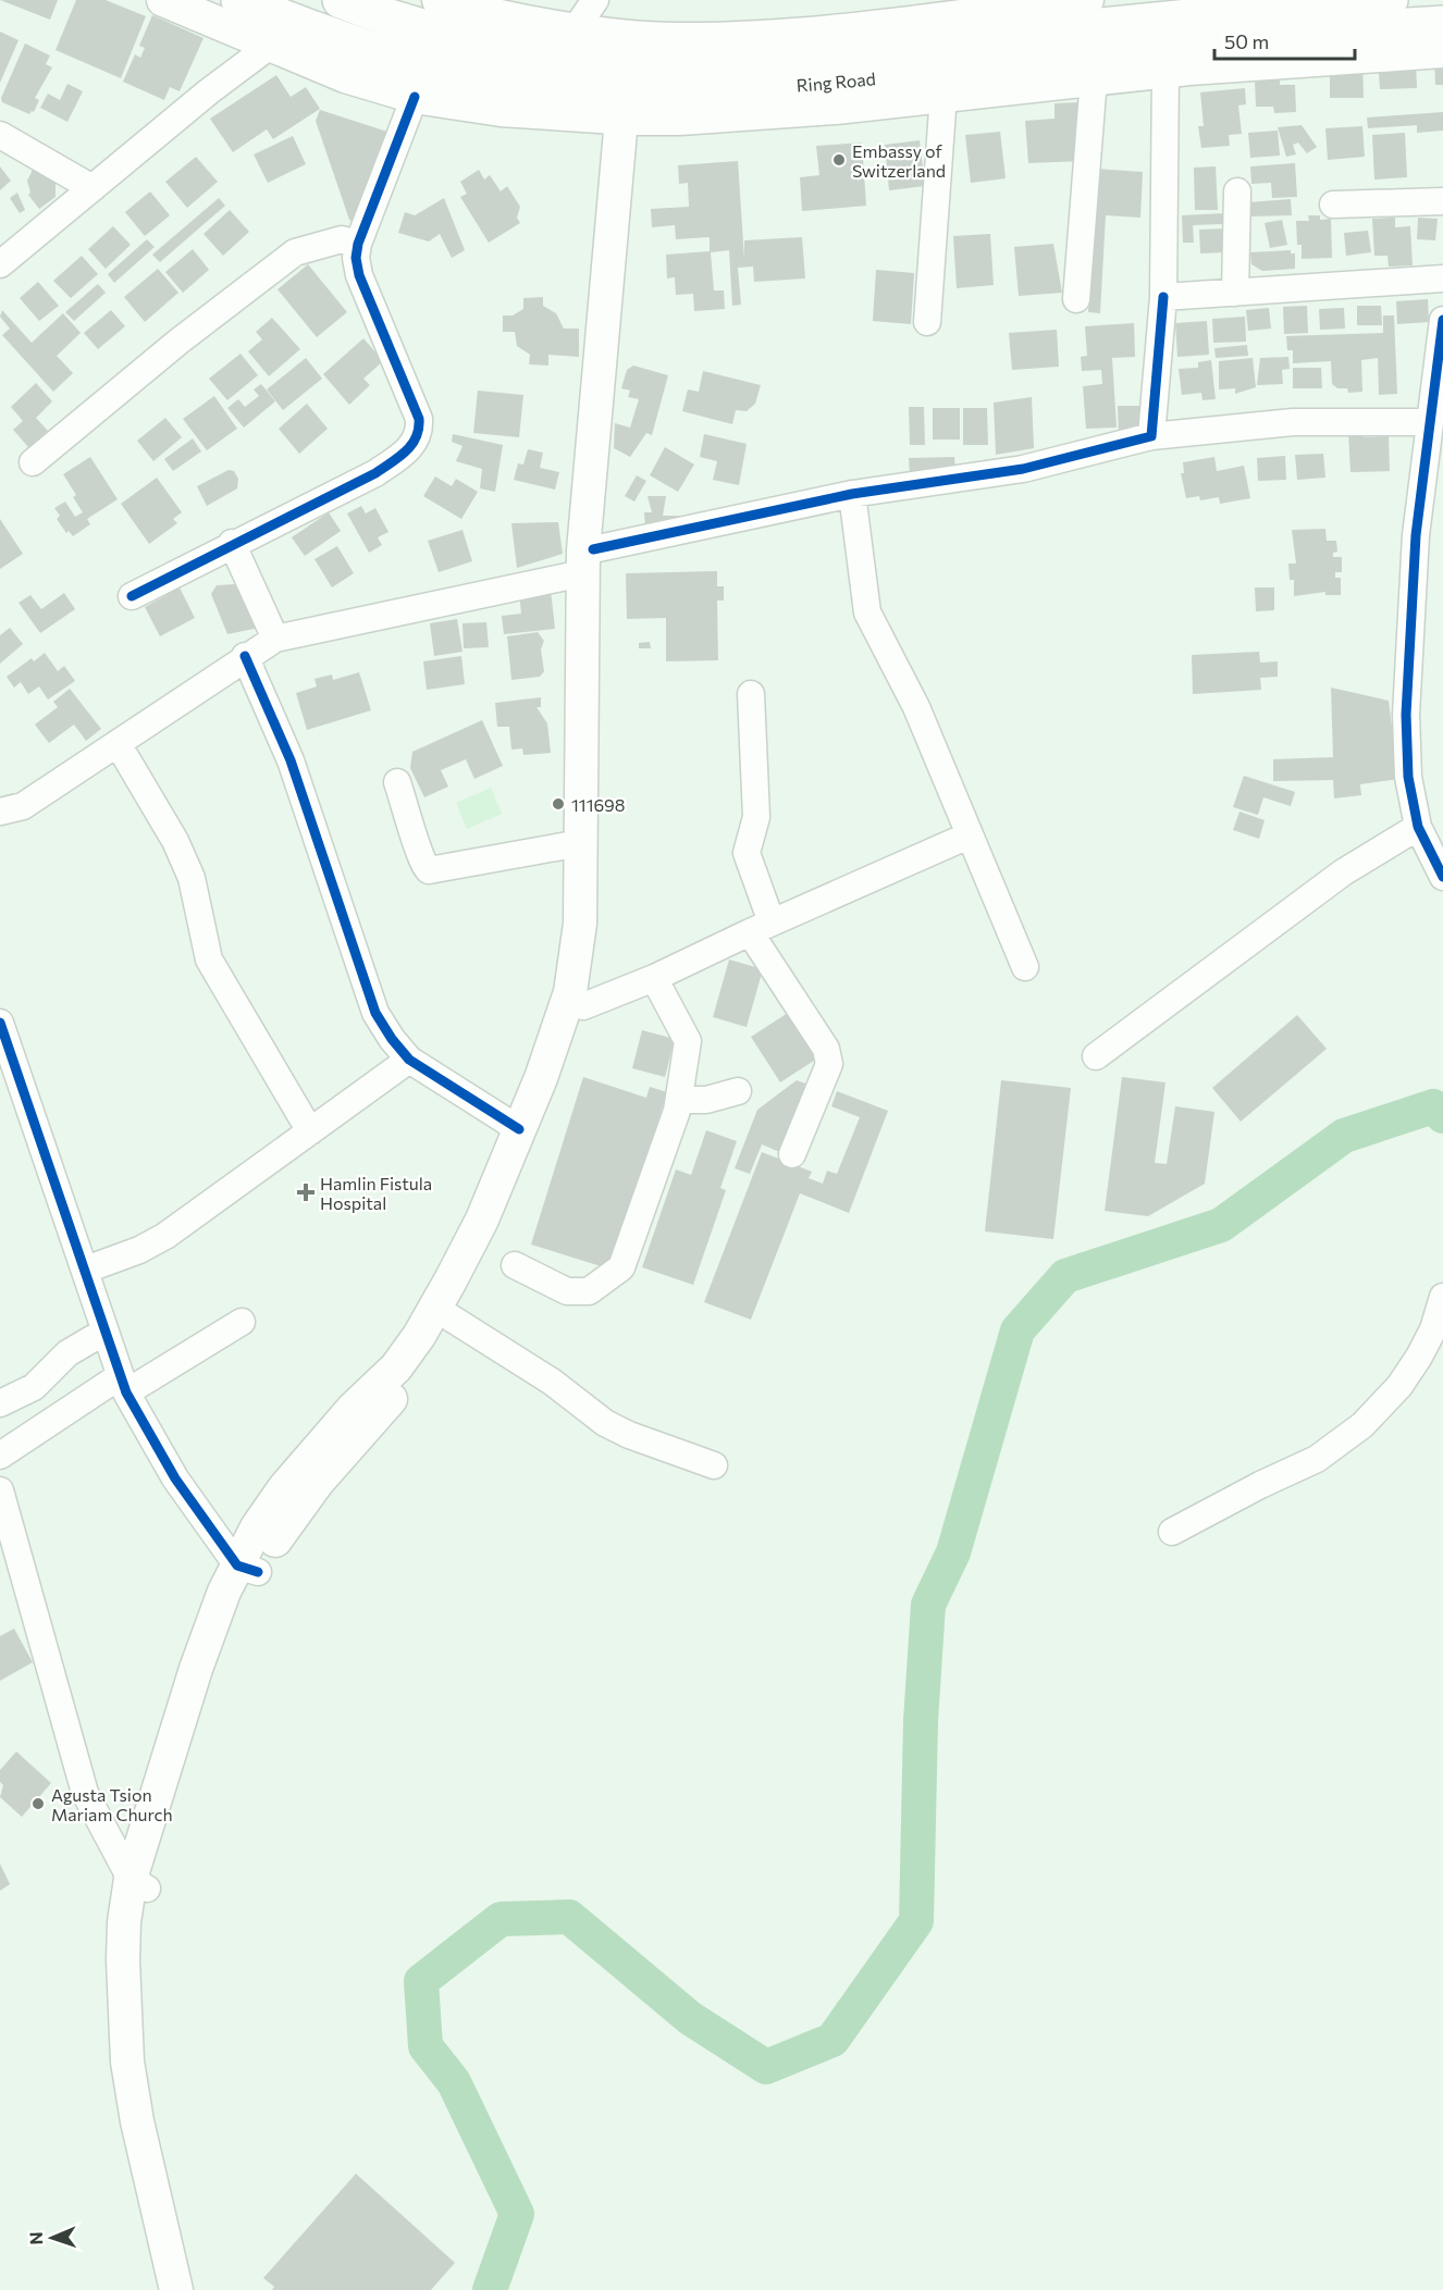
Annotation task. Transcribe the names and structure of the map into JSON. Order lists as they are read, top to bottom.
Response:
{
  "streets": {
    "highway": ["Ring Road"]
  },
  "places": {
    "other": ["Embassy of Switzerland", "111698", "Agusta Tsion Mariam Church"],
    "health": ["Hamlin Fistula Hospital"]
  },
  "scale_bar": "50 m",
  "north": "left"
}
